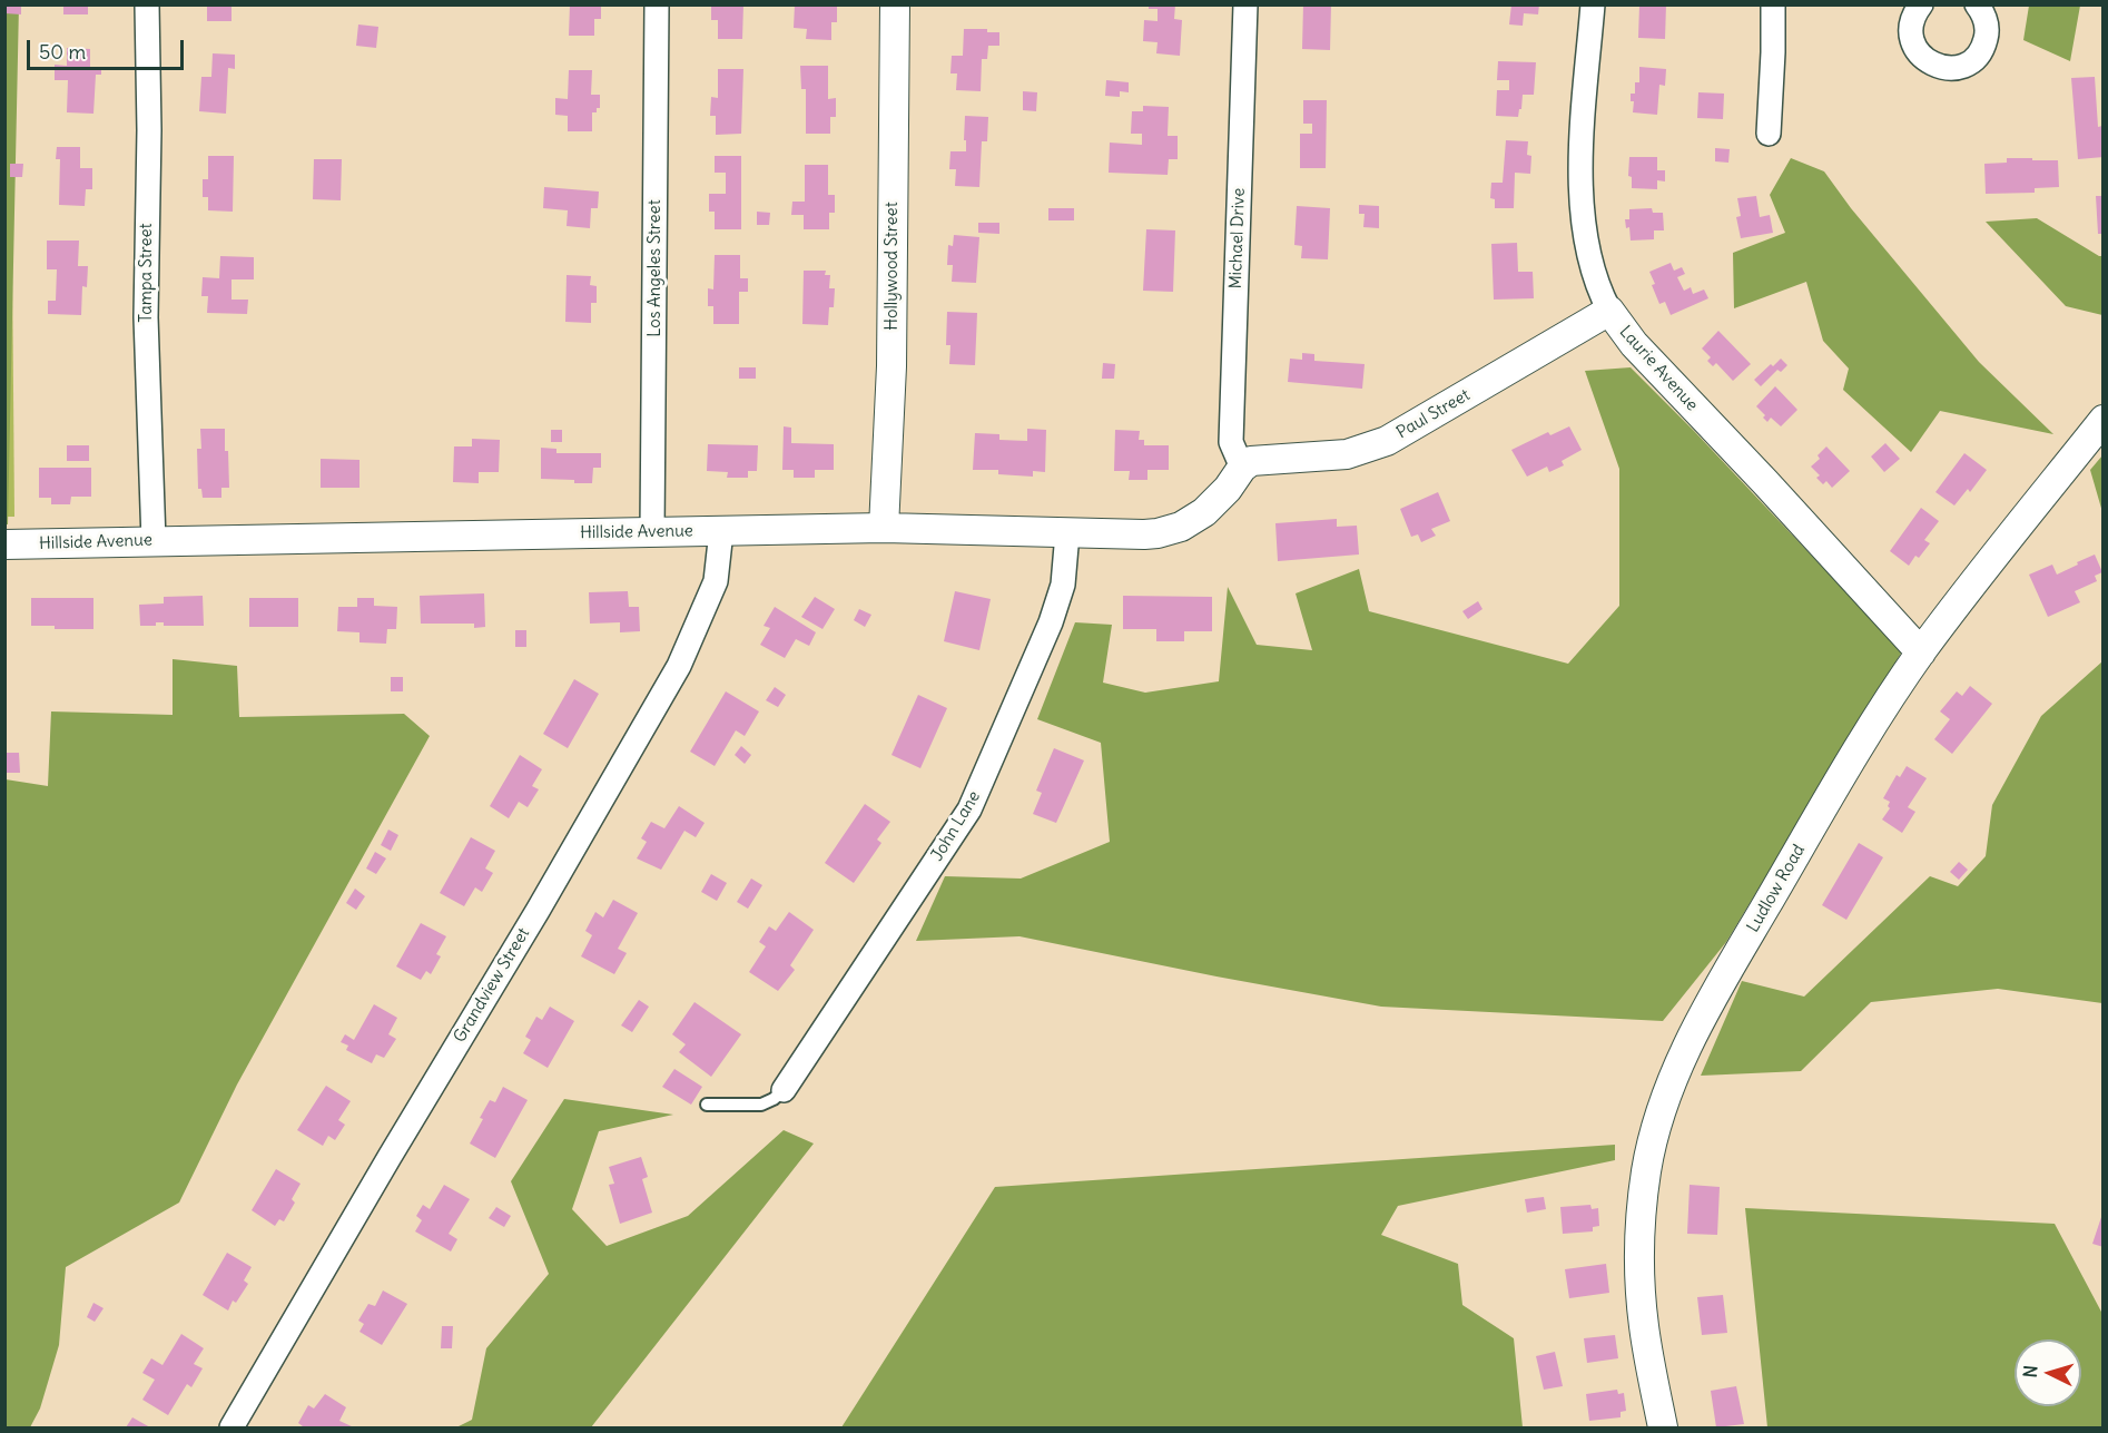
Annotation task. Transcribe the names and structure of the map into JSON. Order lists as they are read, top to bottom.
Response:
{
  "streets": {
    "street": [
      "Michael Drive",
      "Hollywood Street",
      "Los Angeles Street",
      "Tampa Street",
      "Laurie Avenue",
      "Paul Street",
      "Hillside Avenue",
      "John Lane",
      "Ludlow Road",
      "Grandview Street"
    ]
  },
  "crossings": [
    ["Michael Drive", "Paul Street"],
    ["Michael Drive", "Hillside Avenue"],
    ["Hollywood Street", "Hillside Avenue"],
    ["Los Angeles Street", "Hillside Avenue"],
    ["Tampa Street", "Hillside Avenue"],
    ["Laurie Avenue", "Paul Street"],
    ["Laurie Avenue", "Ludlow Road"],
    ["Paul Street", "Hillside Avenue"],
    ["Hillside Avenue", "John Lane"],
    ["Hillside Avenue", "Grandview Street"]
  ],
  "scale_bar": "50 m",
  "north": "left"
}
